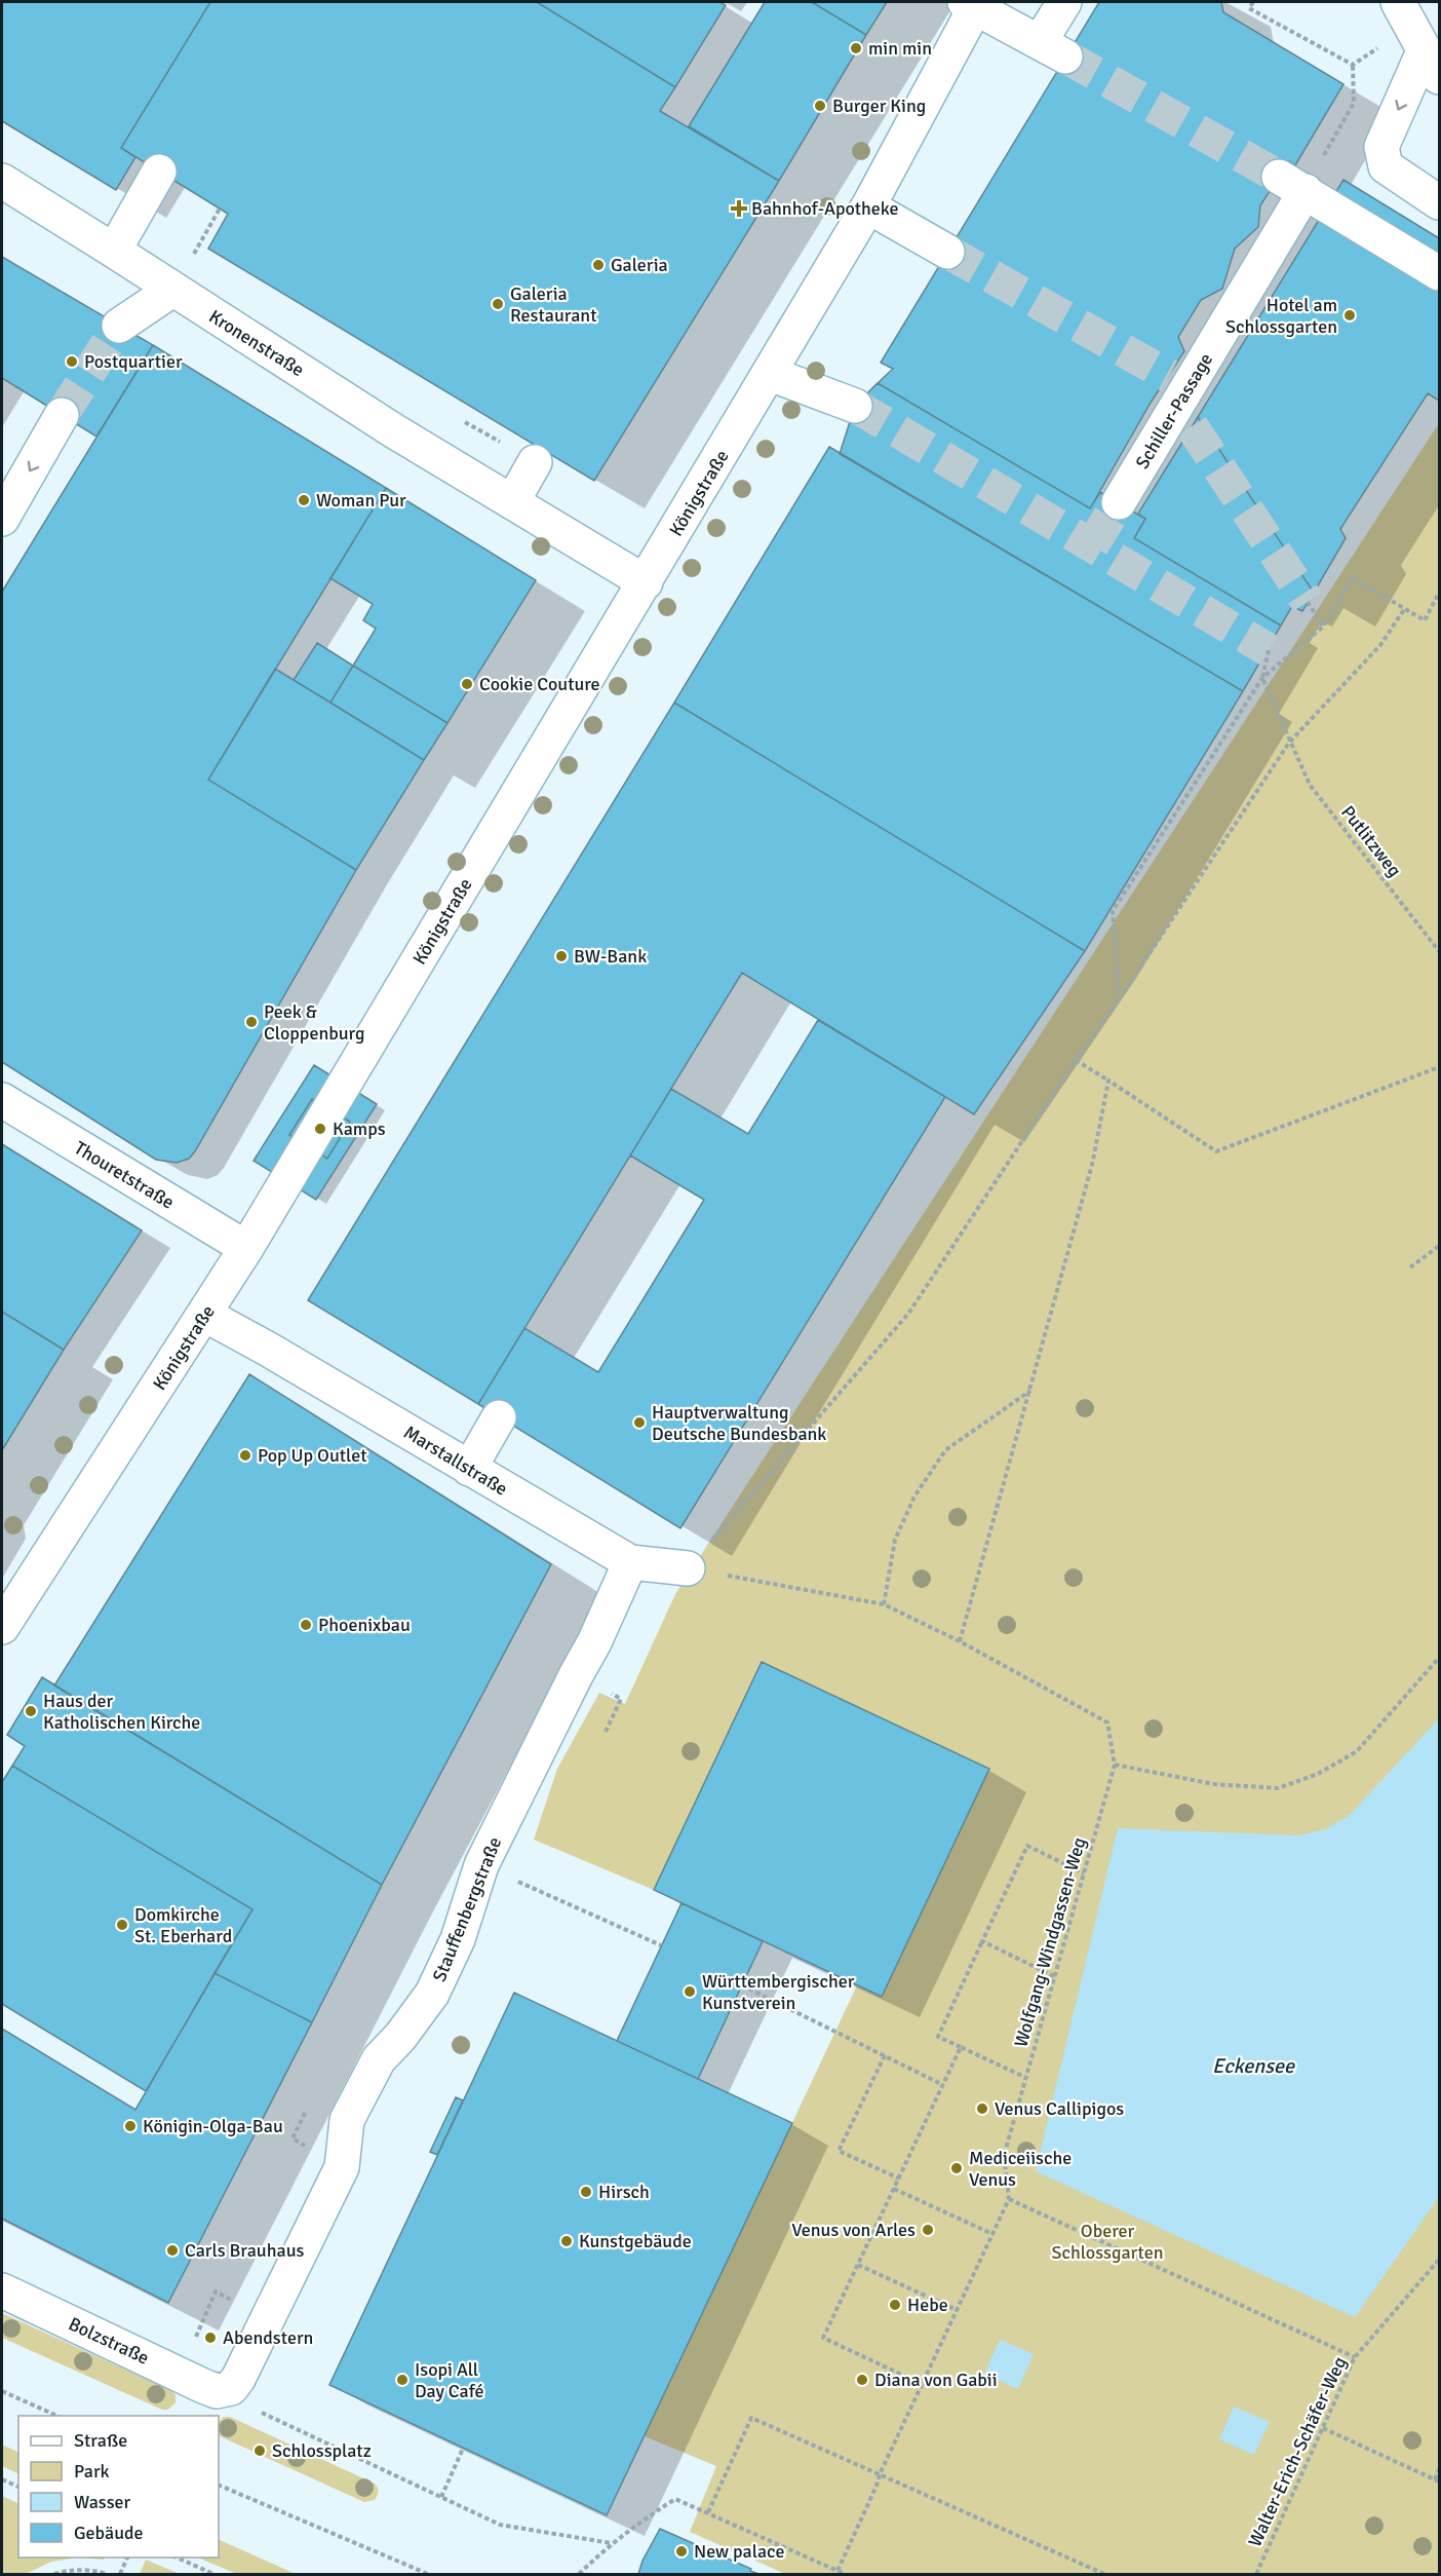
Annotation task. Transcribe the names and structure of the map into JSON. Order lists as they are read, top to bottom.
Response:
{
  "streets": {
    "street": [
      "Kronenstraße",
      "Schiller-Passage",
      "Königstraße",
      "Thouretstraße",
      "Marstallstraße",
      "Stauffenbergstraße",
      "Bolzstraße"
    ],
    "path": ["Putlitzweg", "Wolfgang-Windgassen-Weg", "Walter-Erich-Schäfer-Weg"]
  },
  "crossings": [
    ["Kronenstraße", "Königstraße"],
    ["Königstraße", "Thouretstraße"],
    ["Königstraße", "Marstallstraße"],
    ["Marstallstraße", "Stauffenbergstraße"],
    ["Stauffenbergstraße", "Bolzstraße"]
  ],
  "water": ["Eckensee"],
  "parks": ["Oberer Schlossgarten"],
  "places": {
    "other": [
      "min min",
      "Burger King",
      "Galeria",
      "Galeria Restaurant",
      "Hotel am Schlossgarten",
      "Postquartier",
      "Woman Pur",
      "Cookie Couture",
      "BW-Bank",
      "Peek & Cloppenburg",
      "Kamps",
      "Hauptverwaltung Deutsche Bundesbank",
      "Pop Up Outlet",
      "Phoenixbau",
      "Haus der Katholischen Kirche",
      "Domkirche St. Eberhard",
      "Württembergischer Kunstverein",
      "Venus Callipigos",
      "Königin-Olga-Bau",
      "Mediceiische Venus",
      "Hirsch",
      "Venus von Arles",
      "Kunstgebäude",
      "Carls Brauhaus",
      "Hebe",
      "Abendstern",
      "Isopi All Day Café",
      "Diana von Gabii",
      "Schlossplatz",
      "New palace"
    ],
    "health": ["Bahnhof-Apotheke"]
  },
  "legend": [
    "Straße",
    "Park",
    "Wasser",
    "Gebäude"
  ]
}
